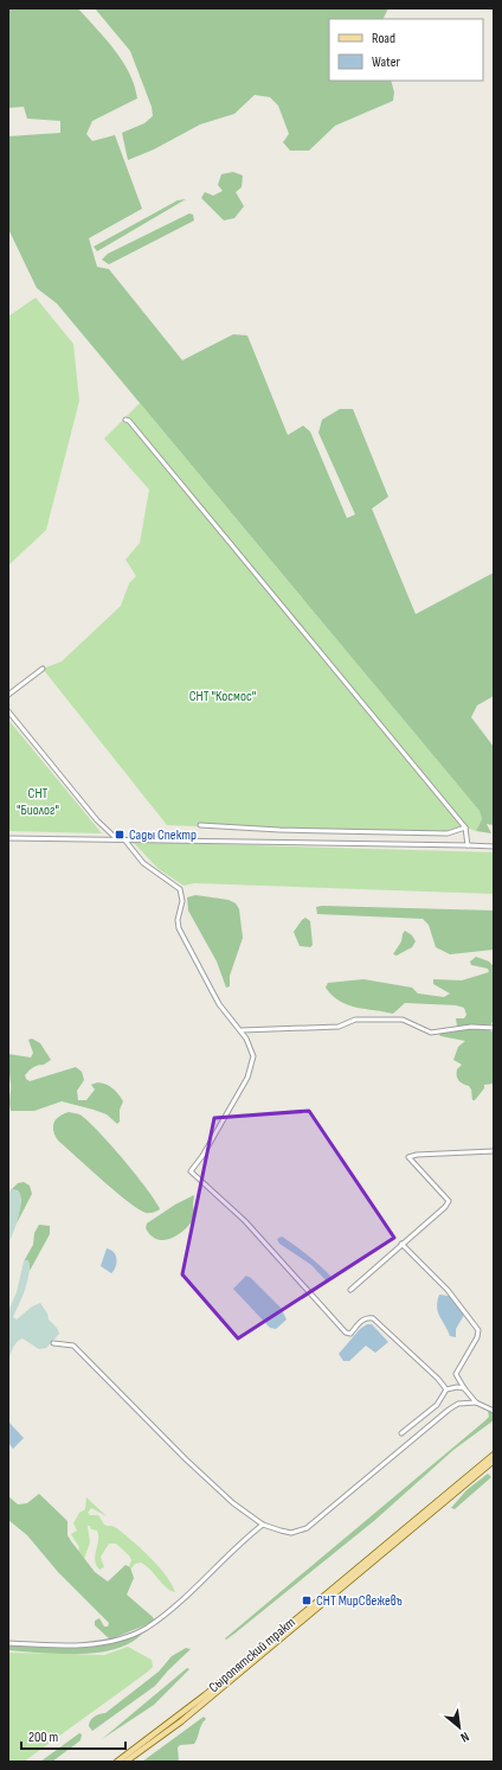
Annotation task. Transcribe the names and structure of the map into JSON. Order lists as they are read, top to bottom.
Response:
{
  "streets": {
    "main road": ["Сыропятский тракт"]
  },
  "parks": ["СНТ \"Космос\"", "СНТ \"Биолог\""],
  "places": {
    "transit": ["Сады Спектр", "СНТ МирСвежевъ"]
  },
  "legend": ["Road", "Water"],
  "scale_bar": "200 m",
  "north": "bottom right"
}
